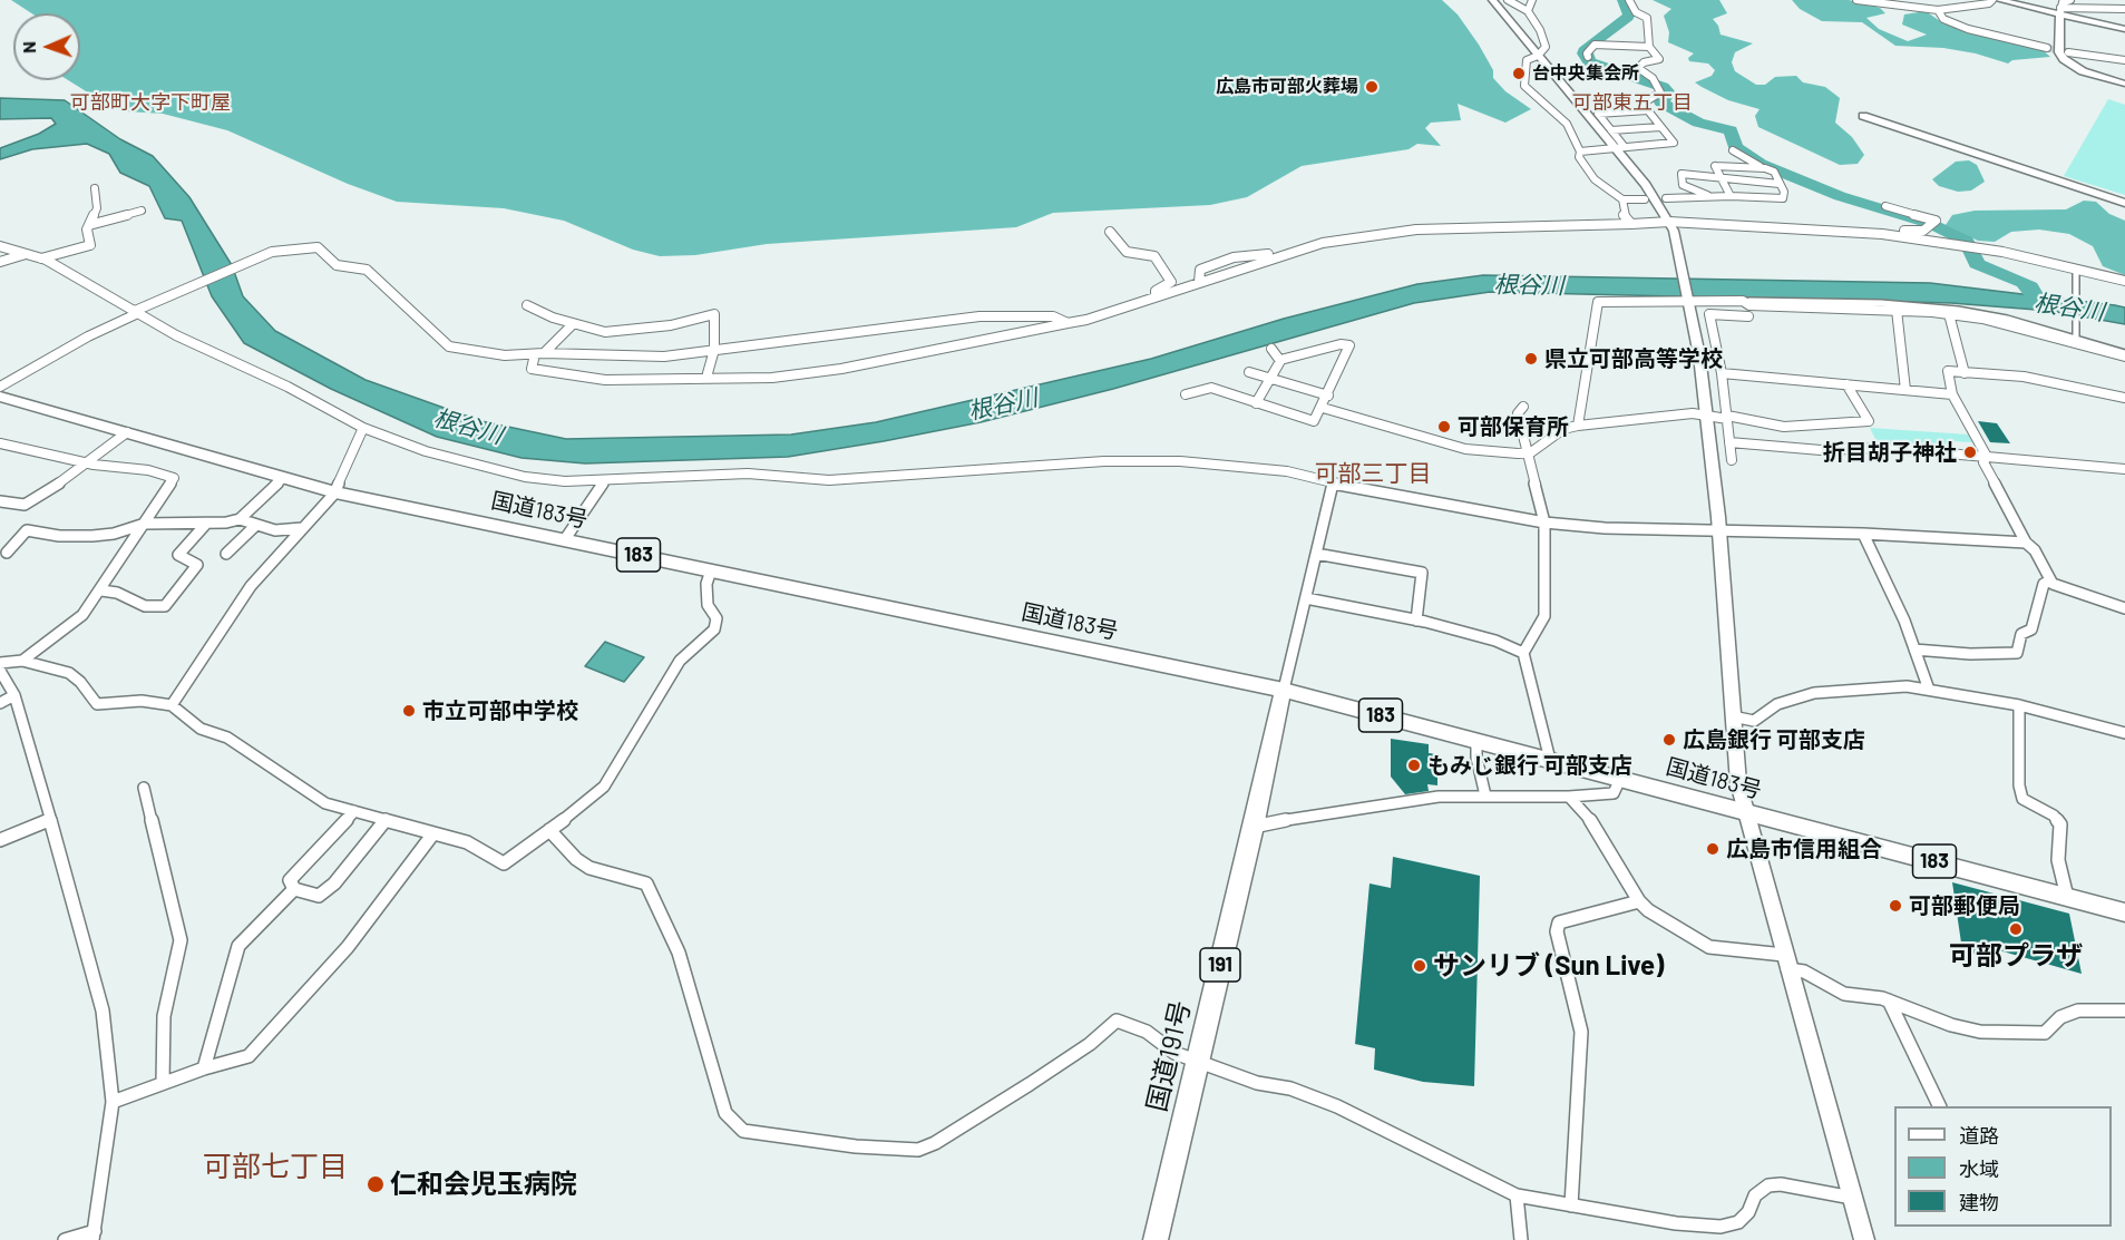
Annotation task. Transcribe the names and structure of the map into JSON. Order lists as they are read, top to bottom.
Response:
{
  "streets": {
    "highway": [
      "国道183号",
      "183",
      "191",
      "国道191号"
    ]
  },
  "crossings": [
    ["国道183号", "国道191号"]
  ],
  "districts": [
    "可部町大字下町屋",
    "可部東五丁目",
    "可部三丁目",
    "可部七丁目"
  ],
  "water": ["根谷川"],
  "places": [
    "台中央集会所",
    "広島市可部火葬場",
    "県立可部高等学校",
    "可部保育所",
    "折目胡子神社",
    "市立可部中学校",
    "広島銀行 可部支店",
    "もみじ銀行 可部支店",
    "広島市信用組合",
    "可部郵便局",
    "可部プラザ",
    "サンリブ (Sun Live)",
    "仁和会児玉病院"
  ],
  "legend": ["道路", "水域", "建物"],
  "north": "left"
}
